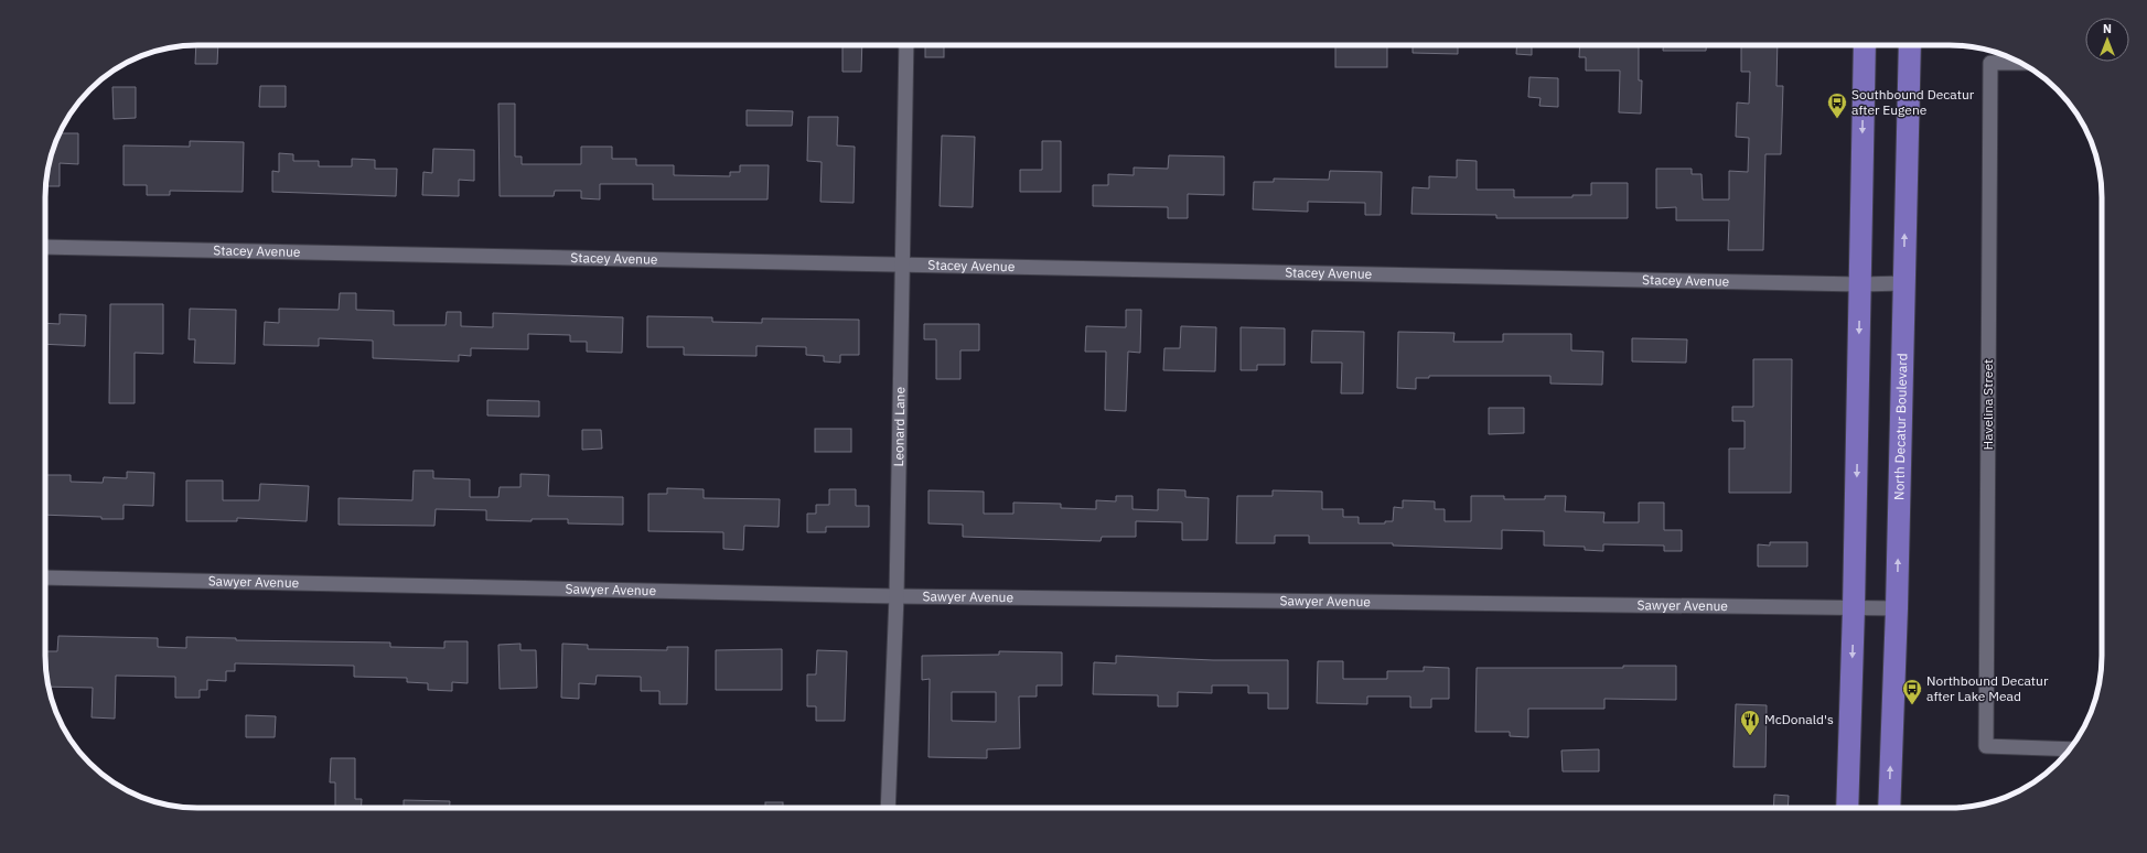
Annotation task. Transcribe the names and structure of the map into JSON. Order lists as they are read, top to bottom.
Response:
{
  "streets": {
    "main road": ["North Decatur Boulevard"],
    "street": [
      "Stacey Avenue",
      "Havelina Street",
      "Leonard Lane",
      "Sawyer Avenue"
    ]
  },
  "crossings": [
    ["Stacey Avenue", "Leonard Lane"],
    ["Stacey Avenue", "North Decatur Boulevard"],
    ["Leonard Lane", "Sawyer Avenue"],
    ["North Decatur Boulevard", "Sawyer Avenue"]
  ],
  "places": {
    "bus stop": ["Southbound Decatur after Eugene", "Northbound Decatur after Lake Mead"],
    "restaurant": ["McDonald's"]
  },
  "north": "top"
}
